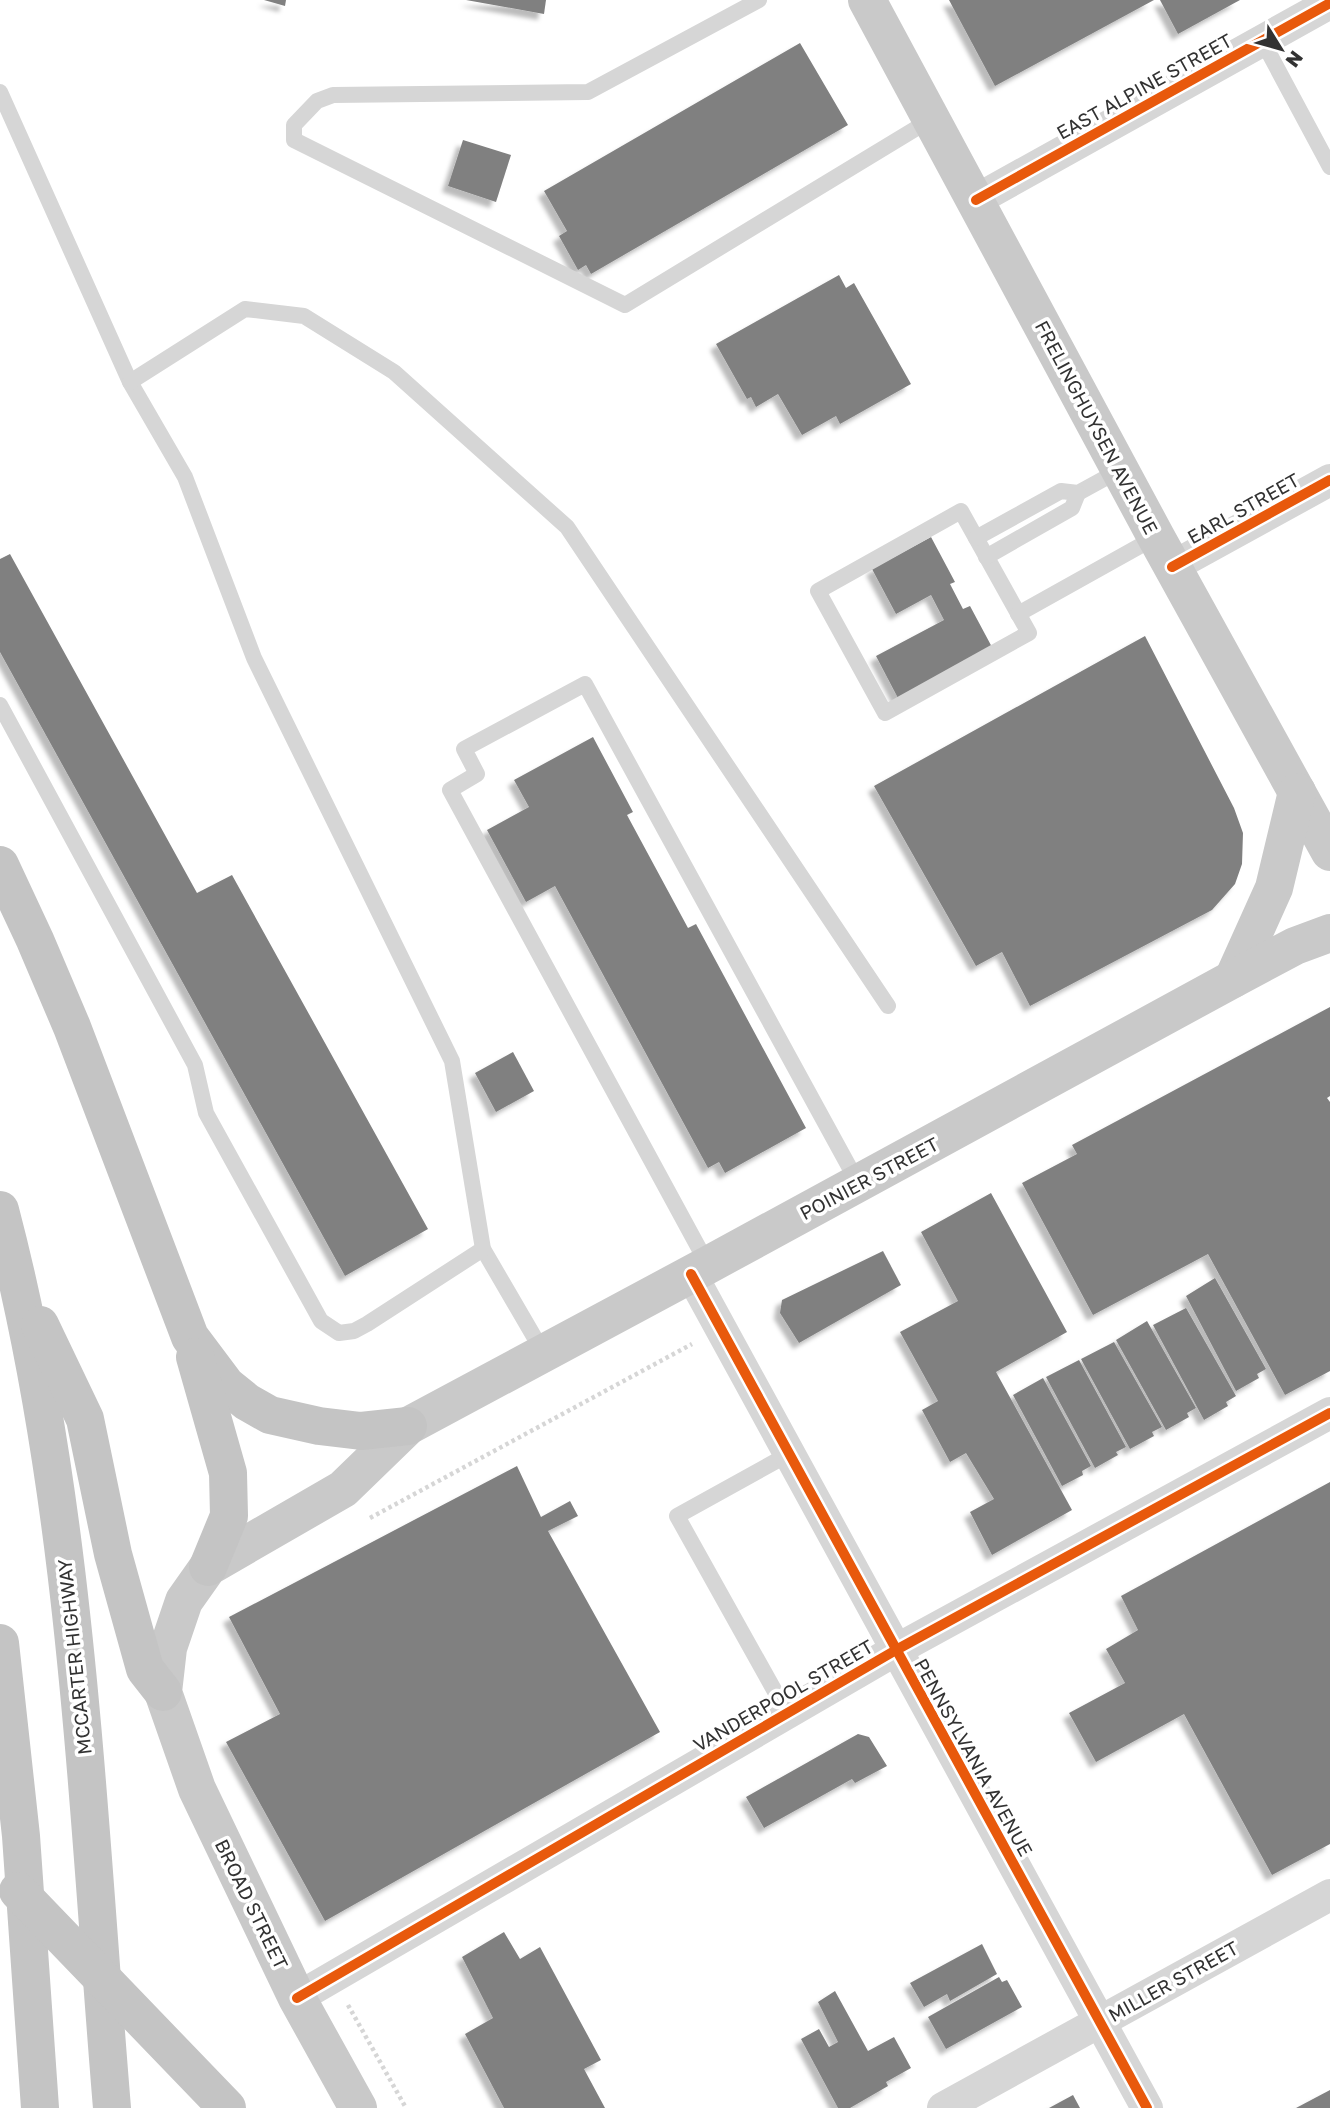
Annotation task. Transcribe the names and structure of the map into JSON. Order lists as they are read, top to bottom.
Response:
{
  "streets": {
    "highway": ["MCCARTER HIGHWAY"],
    "main road": ["FRELINGHUYSEN AVENUE", "POINIER STREET", "BROAD STREET"],
    "street": [
      "EAST ALPINE STREET",
      "EARL STREET",
      "VANDERPOOL STREET",
      "PENNSYLVANIA AVENUE",
      "MILLER STREET"
    ]
  },
  "crossings": [
    ["EAST ALPINE STREET", "FRELINGHUYSEN AVENUE"],
    ["FRELINGHUYSEN AVENUE", "EARL STREET"],
    ["POINIER STREET", "PENNSYLVANIA AVENUE"],
    ["VANDERPOOL STREET", "PENNSYLVANIA AVENUE"],
    ["VANDERPOOL STREET", "BROAD STREET"],
    ["PENNSYLVANIA AVENUE", "MILLER STREET"]
  ],
  "north": "bottom right"
}
